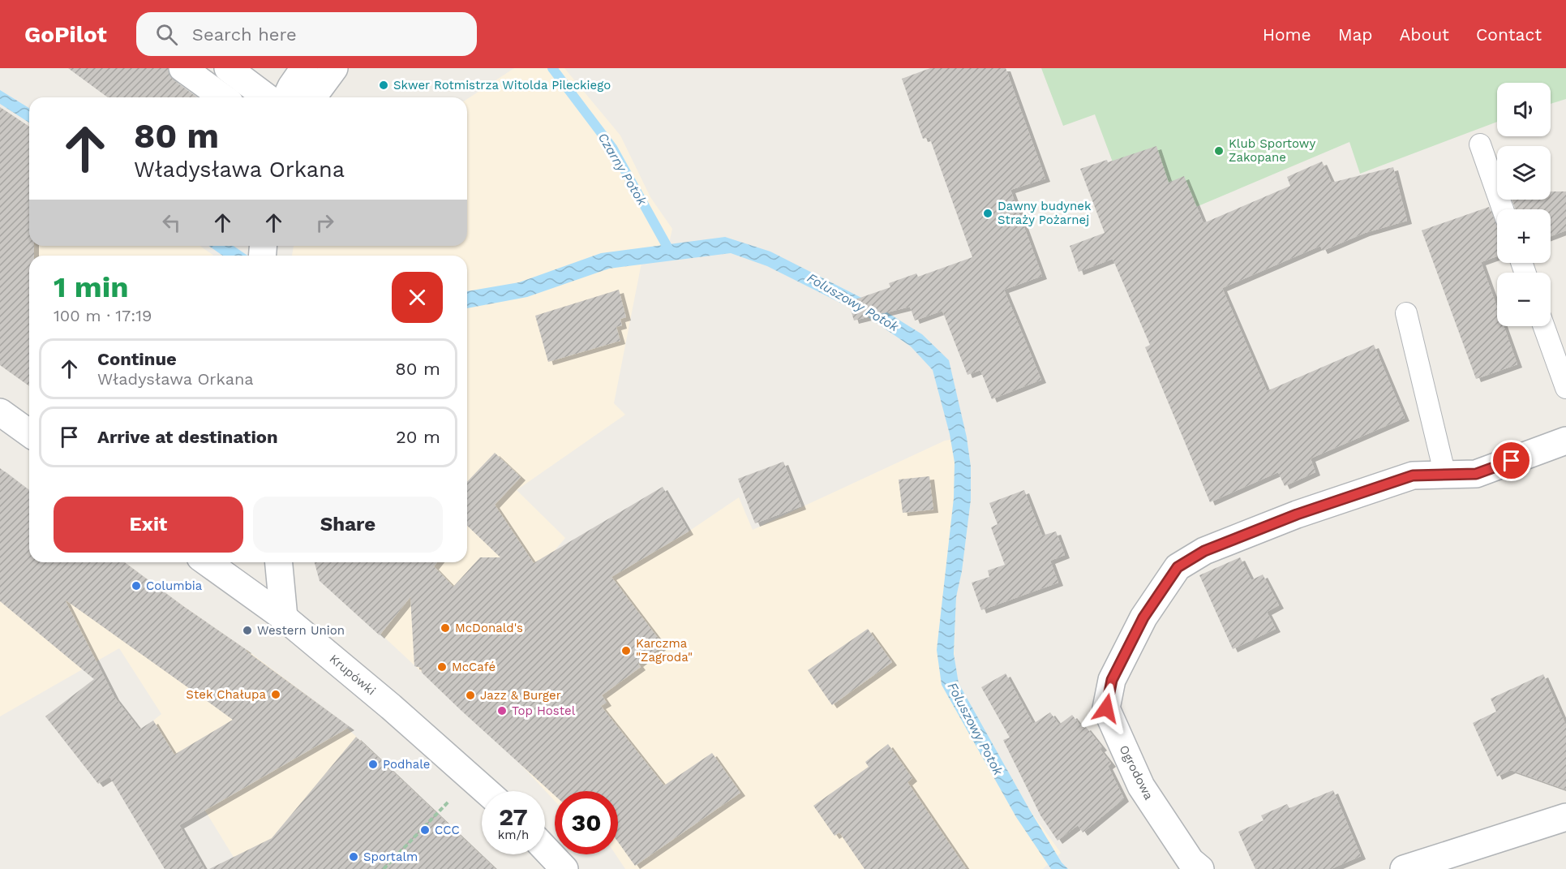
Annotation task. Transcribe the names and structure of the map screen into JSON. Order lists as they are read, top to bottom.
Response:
{
  "streets": {
    "street": ["Krupówki", "Ogrodowa"]
  },
  "water": ["Czarny Potok", "Foluszowy Potok"],
  "places": [
    "Skwer Rotmistrza Witolda Pileckiego",
    "Klub Sportowy Zakopane",
    "Dawny budynek Straży Pożarnej",
    "Columbia",
    "McDonald's",
    "Western Union",
    "Karczma \"Zagroda\"",
    "McCafé",
    "Stek Chałupa",
    "Jazz & Burger",
    "Top Hostel",
    "Podhale",
    "CCC",
    "Sportalm"
  ],
  "page": {
    "header": "GoPilot",
    "search": "Search here",
    "nav": [
      "Home",
      "Map",
      "About",
      "Contact"
    ],
    "map_buttons": ["+", "−"],
    "turn": ["80 m", "Władysława Orkana"],
    "heading": ["1 min", "100 m · 17:19"],
    "list": [
      {
        "name": "Continue",
        "note": "Władysława Orkana",
        "value": "80 m"
      },
      {
        "name": "Arrive at destination",
        "value": "20 m"
      }
    ],
    "buttons": ["Exit", "Share"],
    "speed": "27 km/h",
    "limit": "30"
  }
}
